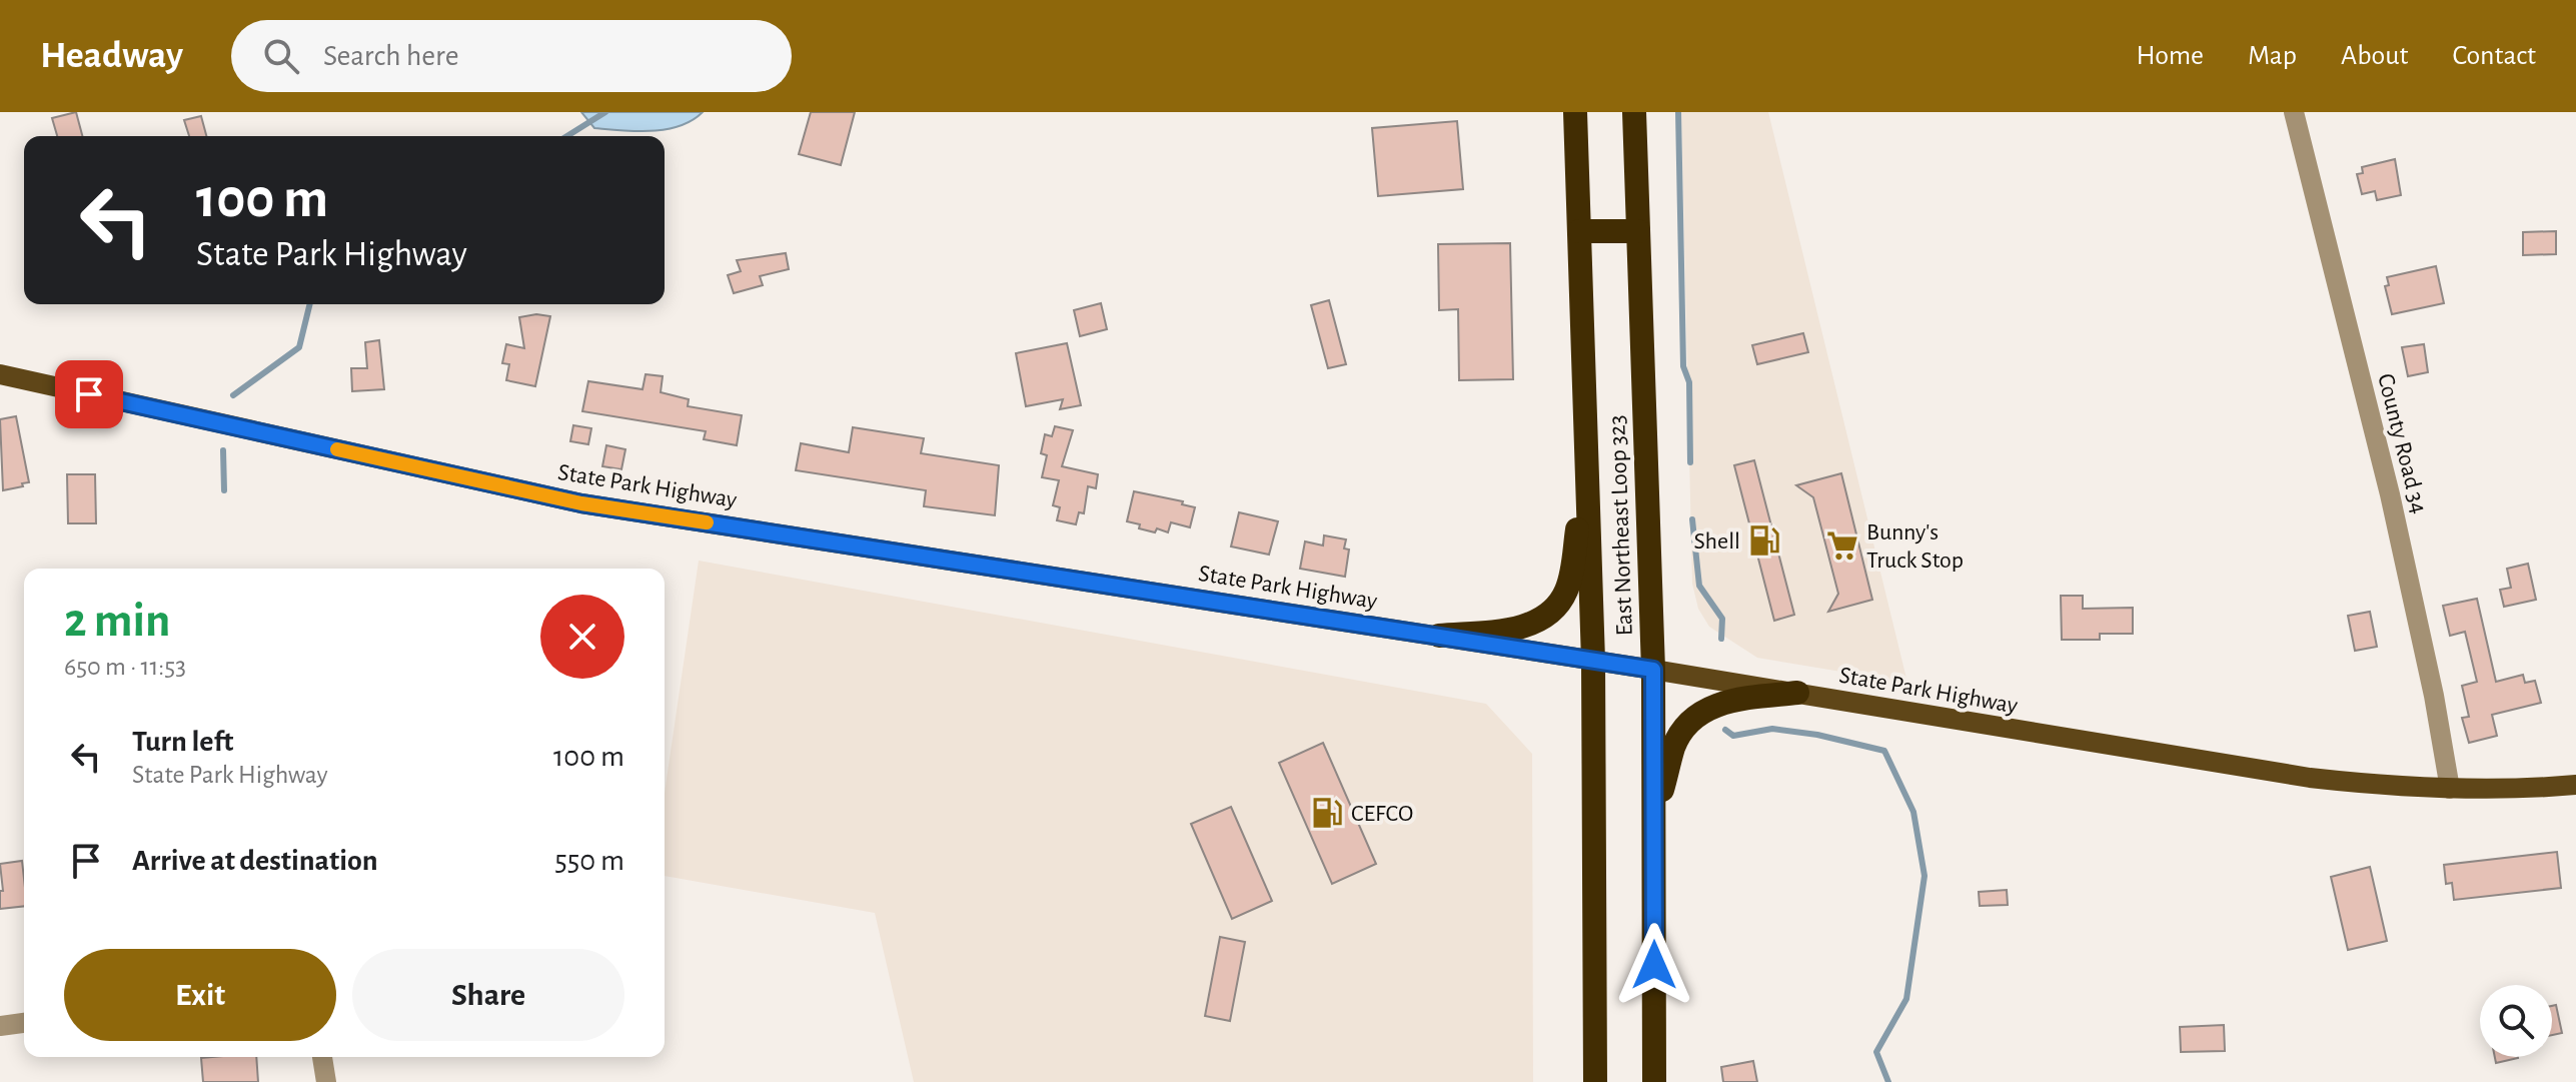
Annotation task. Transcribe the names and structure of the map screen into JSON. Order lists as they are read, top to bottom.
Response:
{
  "streets": {
    "highway": ["East Northeast Loop 323"],
    "main road": ["State Park Highway"],
    "street": ["County Road 34"]
  },
  "crossings": [
    ["County Road 34", "State Park Highway"],
    ["State Park Highway", "East Northeast Loop 323"]
  ],
  "places": {
    "fuel station": ["Shell", "CEFCO"],
    "supermarket": ["Bunny's Truck Stop"]
  },
  "page": {
    "header": "Headway",
    "search": "Search here",
    "nav": [
      "Home",
      "Map",
      "About",
      "Contact"
    ],
    "turn": ["100 m", "State Park Highway"],
    "heading": ["2 min", "650 m · 11:53"],
    "list": [
      {
        "name": "Turn left",
        "note": "State Park Highway",
        "value": "100 m"
      },
      {
        "name": "Arrive at destination",
        "value": "550 m"
      }
    ],
    "buttons": ["Exit", "Share"]
  }
}
